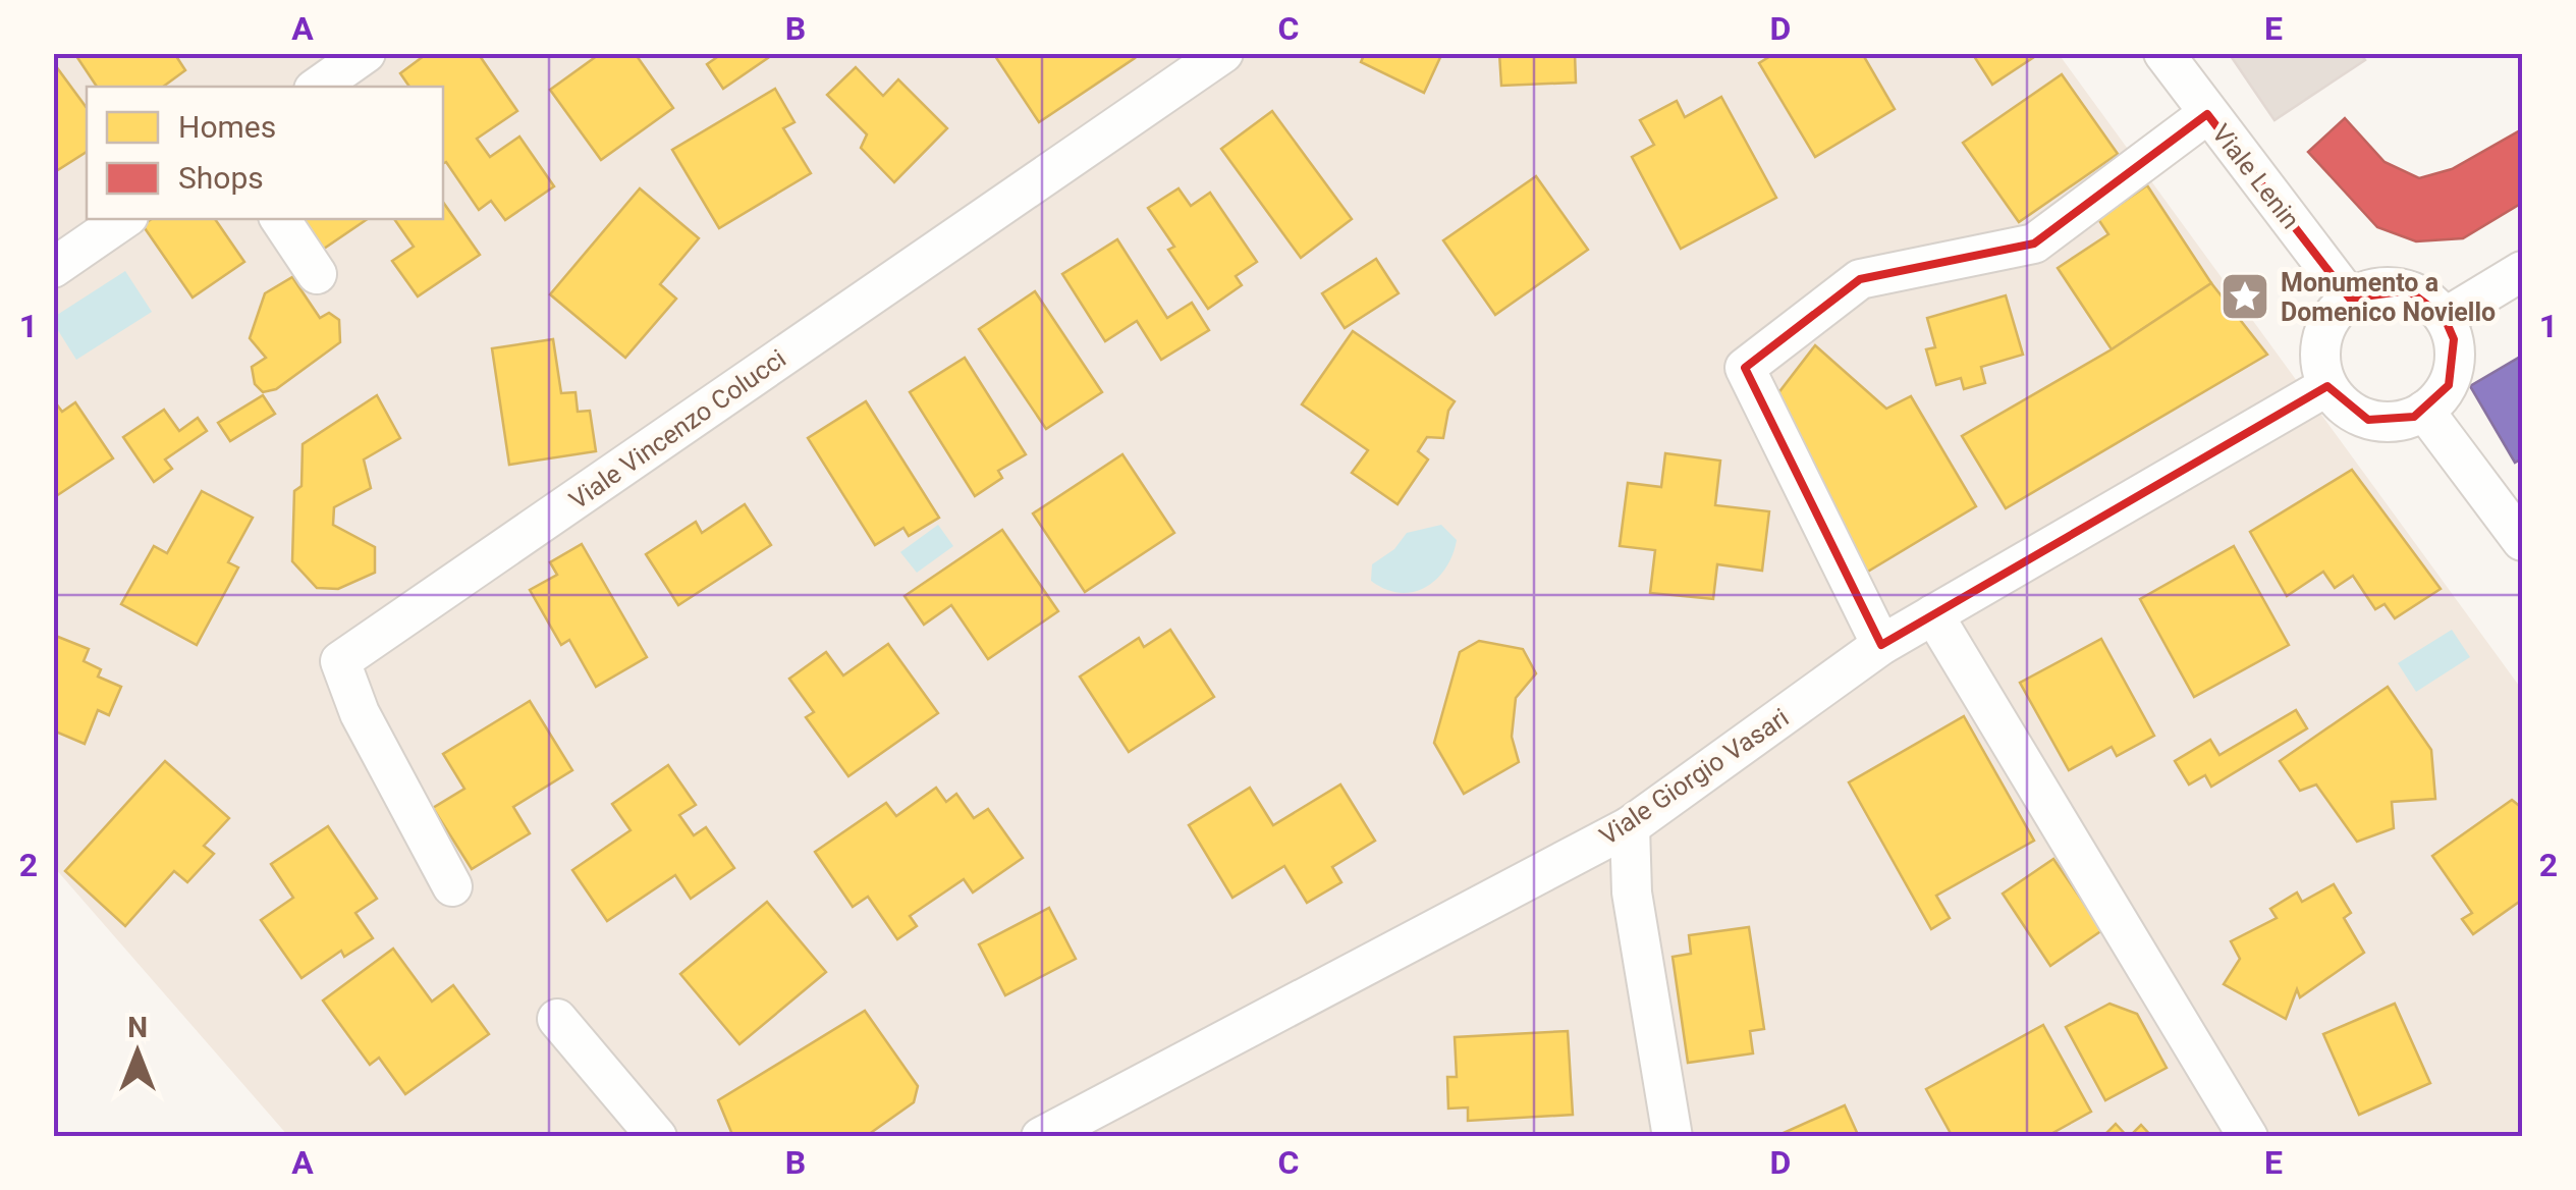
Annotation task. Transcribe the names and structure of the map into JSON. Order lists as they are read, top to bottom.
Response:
{
  "streets": {
    "street": ["Viale Lenin", "Viale Vincenzo Colucci", "Viale Giorgio Vasari"]
  },
  "crossings": [
    ["Viale Lenin", "Viale Giorgio Vasari"]
  ],
  "places": {
    "place": ["Monumento a Domenico Noviello"]
  },
  "legend": ["Homes", "Shops"],
  "north": "top",
  "grid": {
    "columns": [
      "A",
      "B",
      "C",
      "D",
      "E"
    ],
    "rows": ["1", "2"]
  }
}
